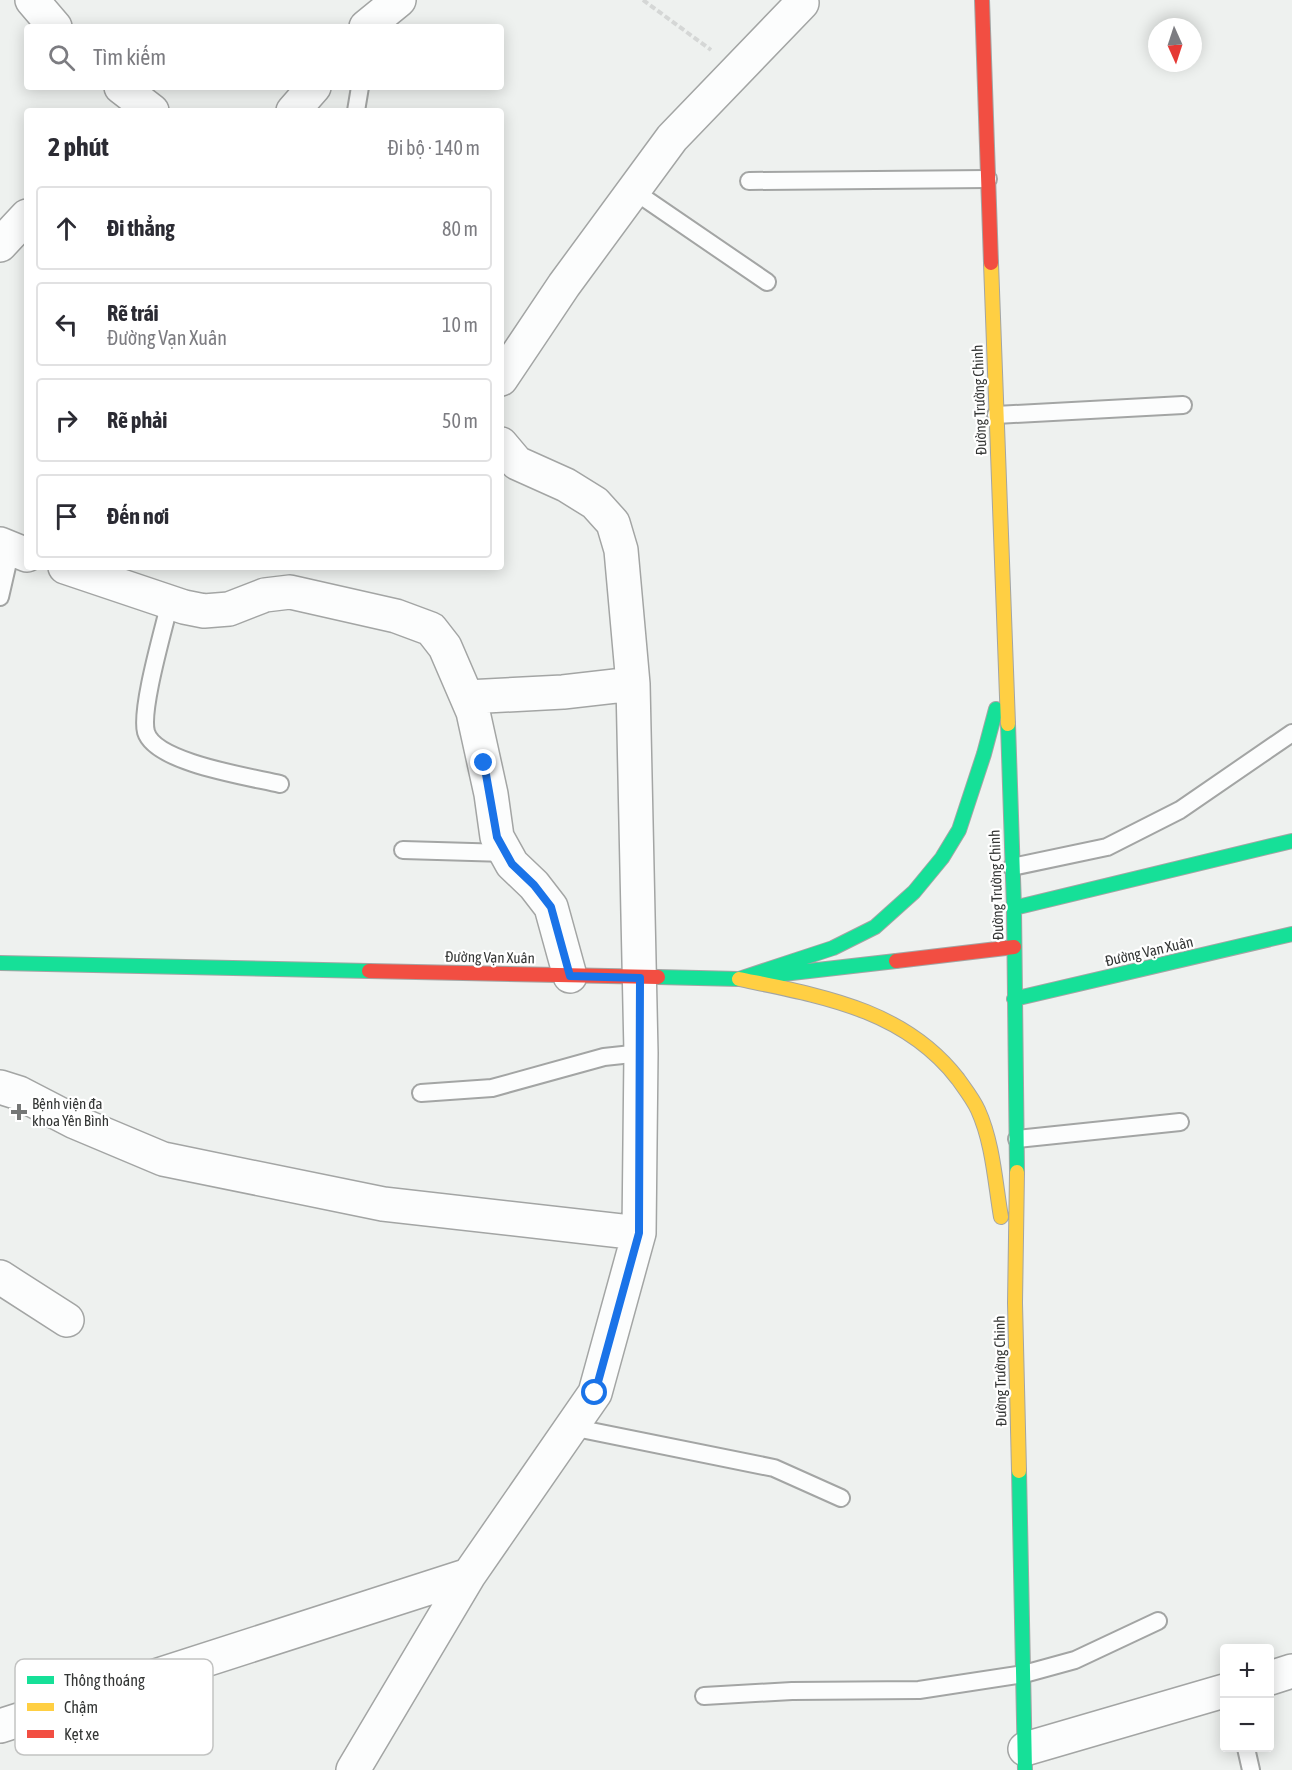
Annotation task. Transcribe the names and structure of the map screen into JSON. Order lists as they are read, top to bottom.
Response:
{
  "streets": {
    "main road": ["Đường Trường Chinh", "Đường Vạn Xuân"]
  },
  "crossings": [
    ["Đường Trường Chinh", "Đường Vạn Xuân"]
  ],
  "places": {
    "health": ["Bệnh viện đa khoa Yên Bình"]
  },
  "legend": ["Thông thoáng", "Chậm", "Kẹt xe"],
  "north": "bottom",
  "page": {
    "search": "Tìm kiếm",
    "heading": ["2 phút", "Đi bộ · 140 m"],
    "list": [
      ["Đi thẳng", "80 m"],
      ["Rẽ trái", "Đường Vạn Xuân", "10 m"],
      ["Rẽ phải", "50 m"],
      "Đến nơi"
    ],
    "map_buttons": ["+", "−"]
  }
}
